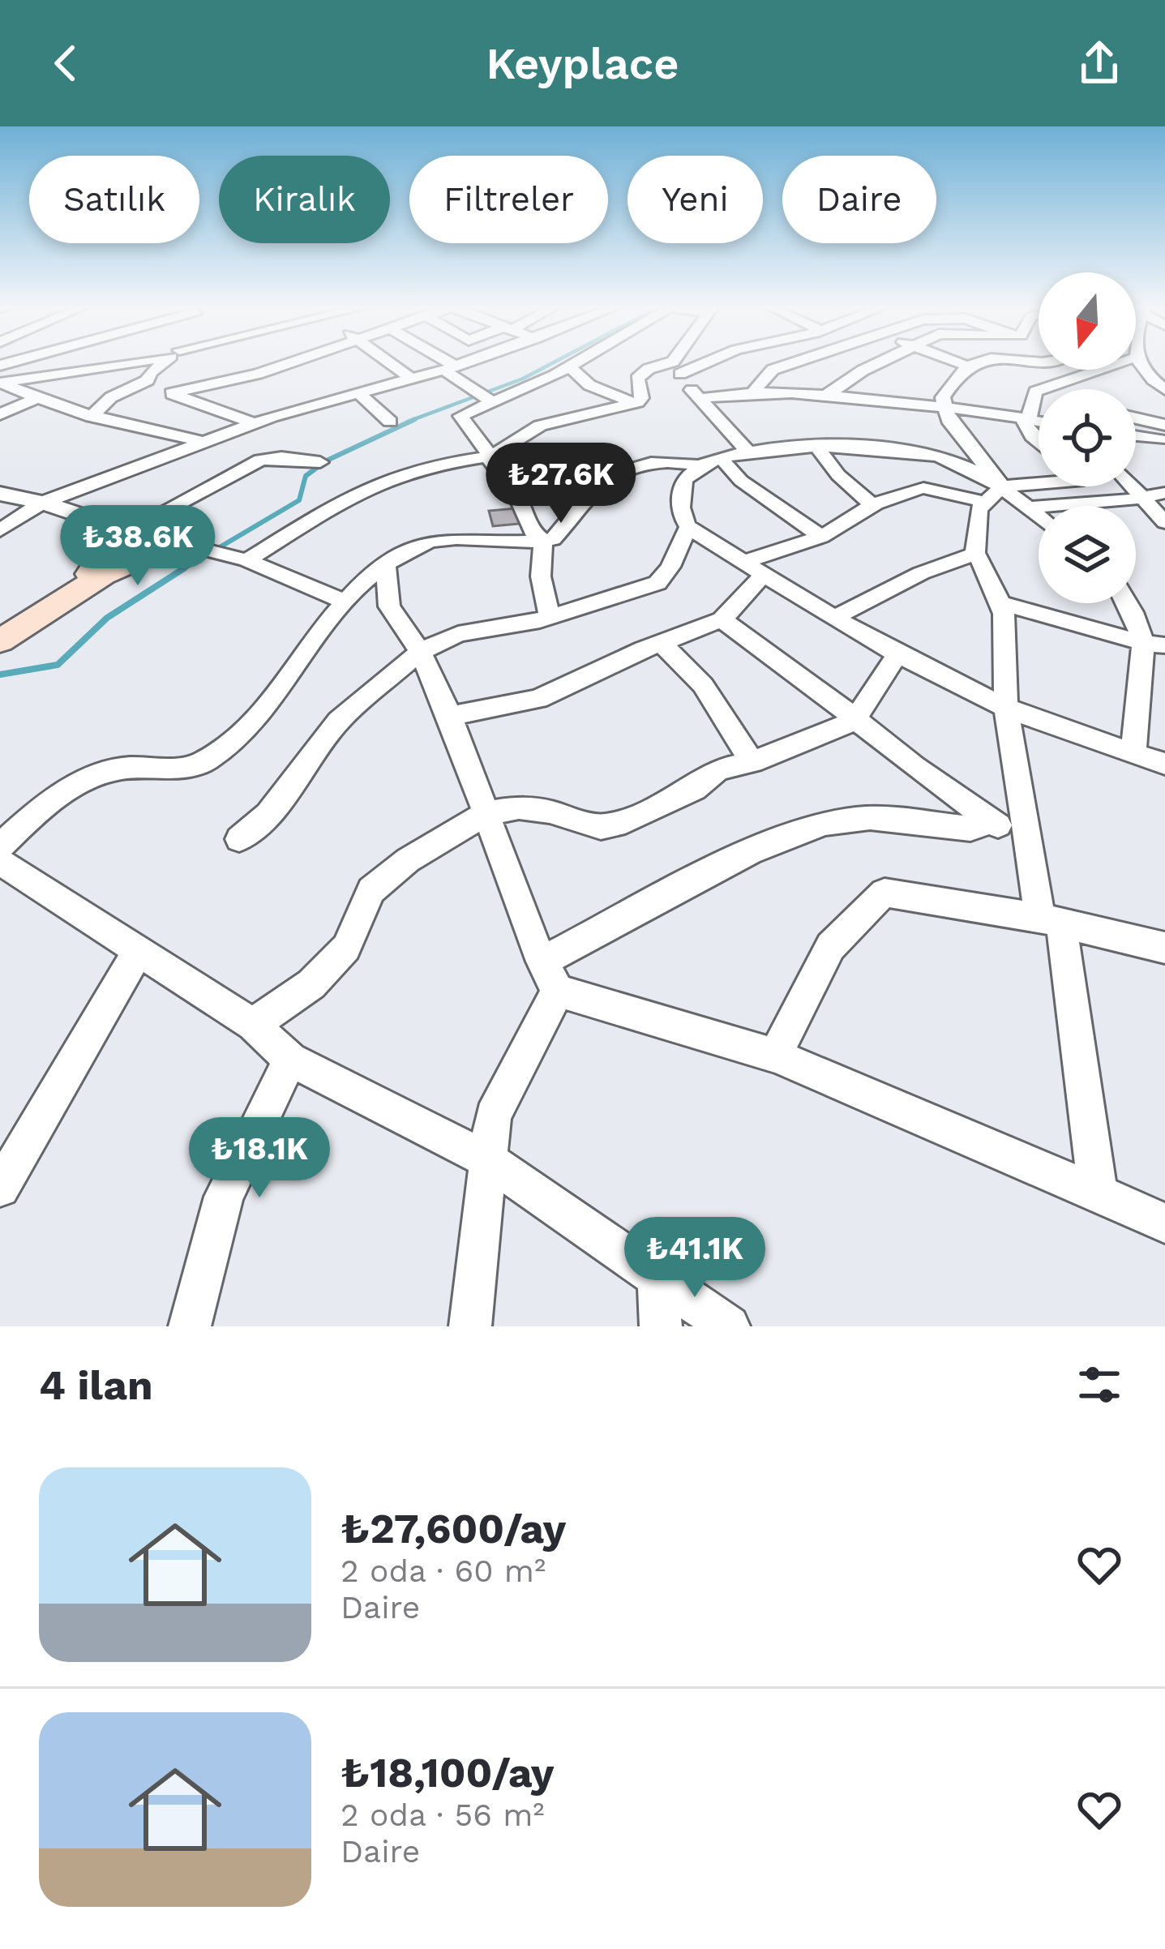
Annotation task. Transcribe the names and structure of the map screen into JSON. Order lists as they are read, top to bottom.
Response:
{
  "north": "bottom",
  "page": {
    "header": "Keyplace",
    "chip": [
      "Satılık",
      "Kiralık",
      "Filtreler",
      "Yeni",
      "Daire"
    ],
    "price": [
      "₺27.6K",
      "₺38.6K",
      "₺18.1K",
      "₺41.1K"
    ],
    "heading": "4 ilan",
    "list": [
      {
        "name": "₺27,600/ay",
        "note": "2 oda · 60 m² · Daire"
      },
      {
        "name": "₺18,100/ay",
        "note": "2 oda · 56 m² · Daire"
      }
    ]
  }
}
